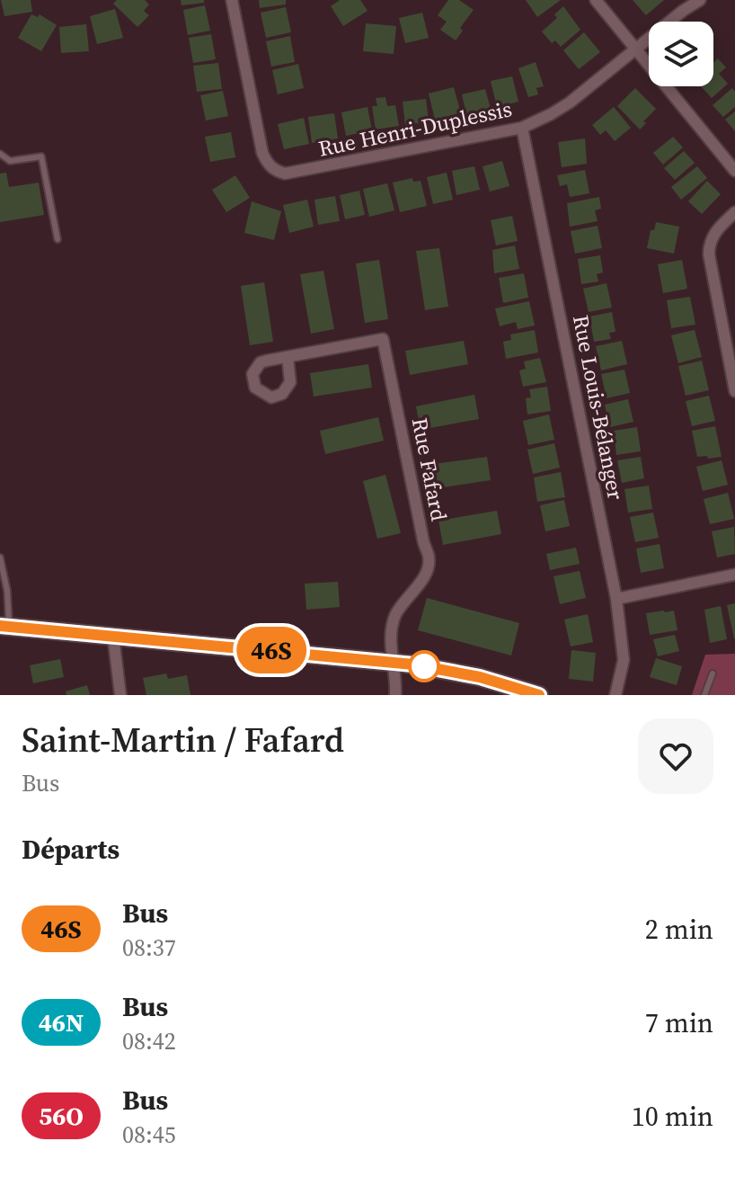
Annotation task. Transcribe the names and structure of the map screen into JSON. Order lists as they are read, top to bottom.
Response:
{
  "streets": {
    "street": ["Rue Henri-Duplessis", "Rue Louis-Bélanger", "Rue Fafard"]
  },
  "crossings": [
    ["Rue Henri-Duplessis", "Rue Louis-Bélanger"]
  ],
  "lines": ["bus line 46S"],
  "page": {
    "on_map": "46S",
    "heading": [
      ["Saint-Martin / Fafard", "Bus"],
      "Départs"
    ],
    "list": [
      {
        "mark": "46S",
        "name": "Bus",
        "note": "08:37",
        "value": "2 min"
      },
      {
        "mark": "46N",
        "name": "Bus",
        "note": "08:42",
        "value": "7 min"
      },
      {
        "mark": "56O",
        "name": "Bus",
        "note": "08:45",
        "value": "10 min"
      }
    ]
  }
}
